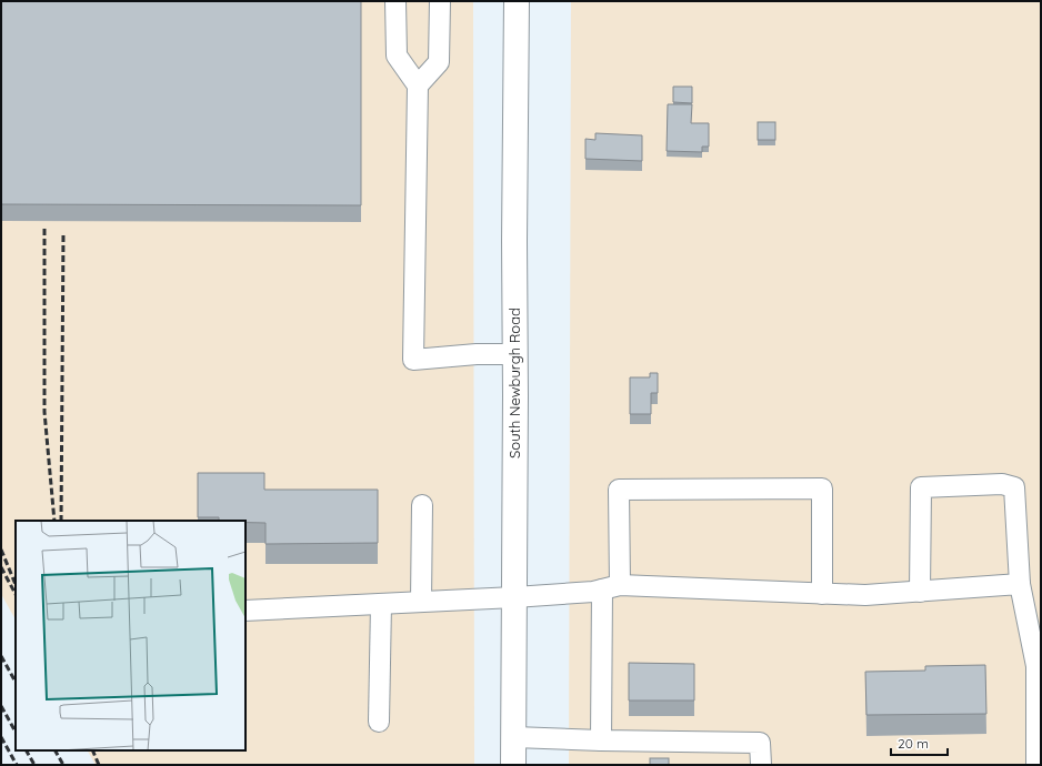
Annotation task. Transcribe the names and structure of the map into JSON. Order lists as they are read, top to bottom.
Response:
{
  "streets": {
    "main road": ["South Newburgh Road"]
  },
  "scale_bar": "20 m"
}
